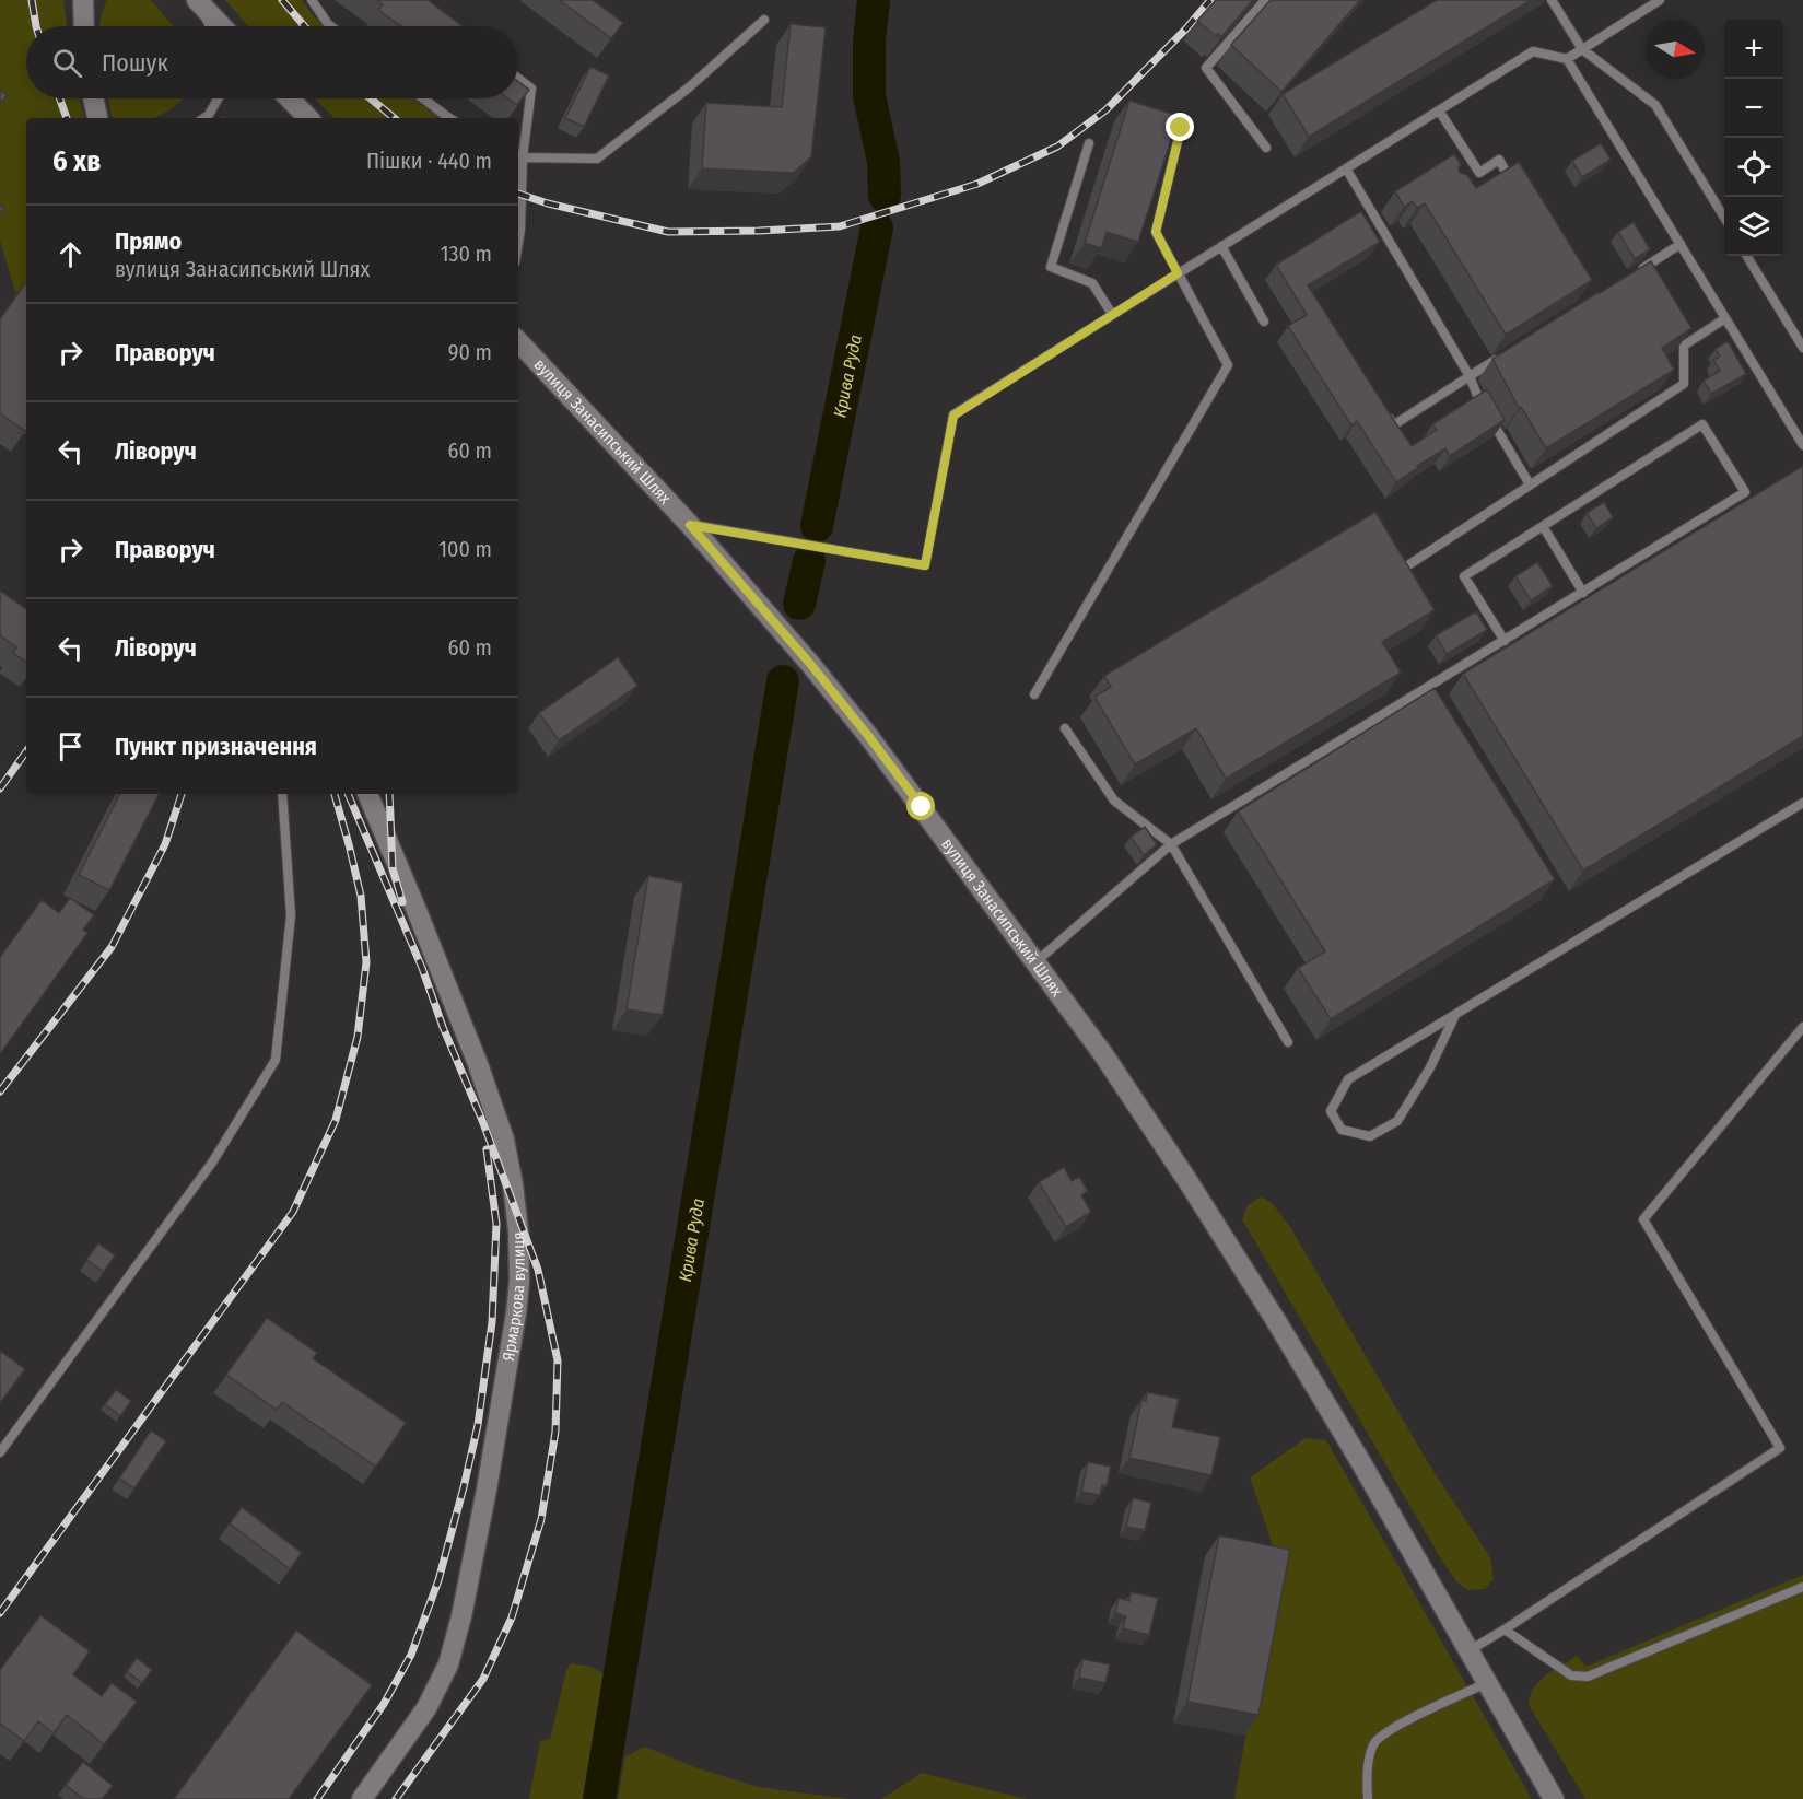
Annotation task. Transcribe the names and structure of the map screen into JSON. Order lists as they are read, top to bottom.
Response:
{
  "streets": {
    "main road": ["вулиця Занасипський Шлях", "Ярмаркова вулиця"]
  },
  "water": ["Крива Руда"],
  "north": "right",
  "page": {
    "map_buttons": ["+", "−"],
    "search": "Пошук",
    "heading": ["6 хв", "Пішки · 440 m"],
    "list": [
      ["Прямо", "вулиця Занасипський Шлях", "130 m"],
      ["Праворуч", "90 m"],
      ["Ліворуч", "60 m"],
      ["Праворуч", "100 m"],
      ["Ліворуч", "60 m"],
      "Пункт призначення"
    ]
  }
}
